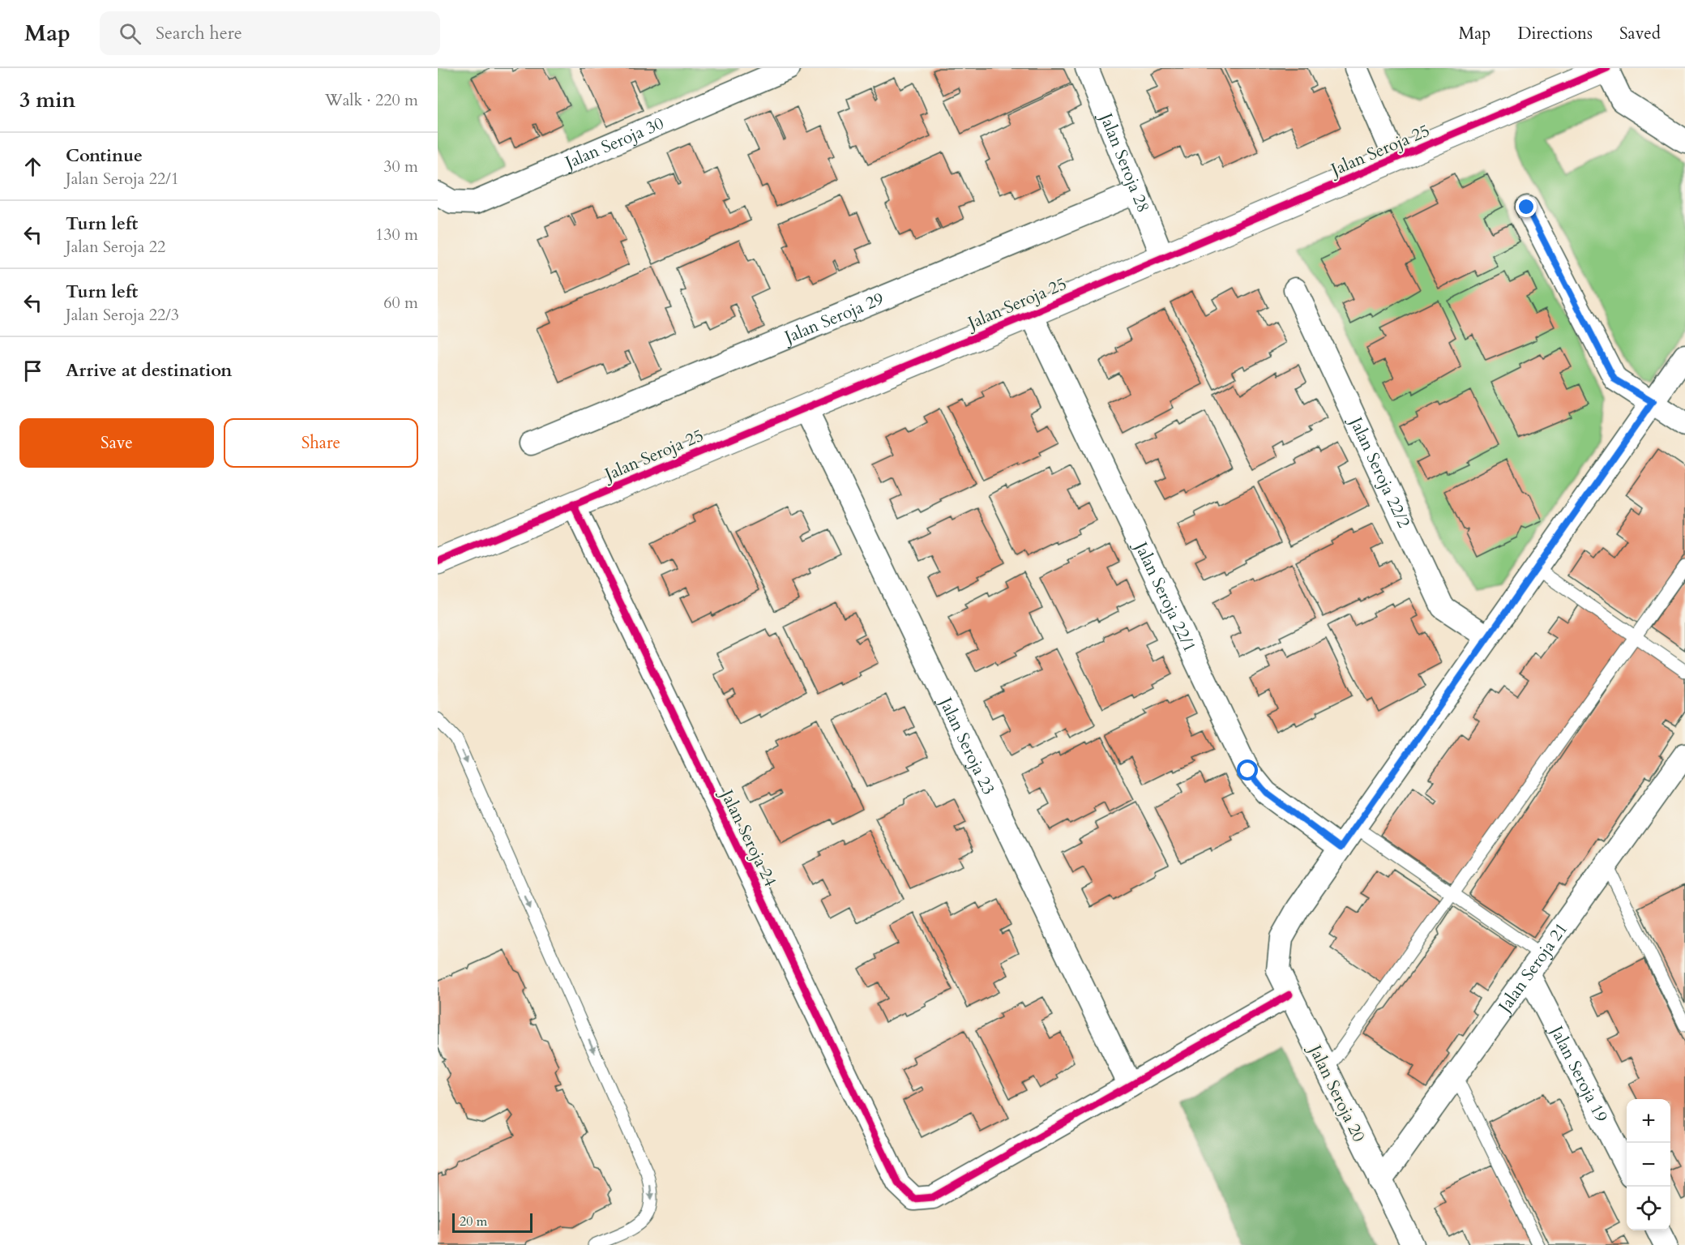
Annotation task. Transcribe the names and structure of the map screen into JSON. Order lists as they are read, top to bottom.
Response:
{
  "streets": {
    "street": [
      "Jalan Seroja 30",
      "Jalan Seroja 25",
      "Jalan Seroja 28",
      "Jalan Seroja 29",
      "Jalan Seroja 22/2",
      "Jalan Seroja 22/1",
      "Jalan Seroja 23",
      "Jalan Seroja 24",
      "Jalan Seroja 21",
      "Jalan Seroja 19",
      "Jalan Seroja 20"
    ]
  },
  "crossings": [
    ["Jalan Seroja 25", "Jalan Seroja 28"],
    ["Jalan Seroja 25", "Jalan Seroja 22/1"],
    ["Jalan Seroja 25", "Jalan Seroja 23"],
    ["Jalan Seroja 25", "Jalan Seroja 24"],
    ["Jalan Seroja 28", "Jalan Seroja 29"],
    ["Jalan Seroja 22/1", "Jalan Seroja 20"],
    ["Jalan Seroja 23", "Jalan Seroja 24"],
    ["Jalan Seroja 21", "Jalan Seroja 19"],
    ["Jalan Seroja 21", "Jalan Seroja 20"]
  ],
  "scale_bar": "20 m",
  "page": {
    "header": "Map",
    "search": "Search here",
    "nav": ["Map", "Directions", "Saved"],
    "heading": ["3 min", "Walk · 220 m"],
    "list": [
      ["Continue", "Jalan Seroja 22/1", "30 m"],
      ["Turn left", "Jalan Seroja 22", "130 m"],
      ["Turn left", "Jalan Seroja 22/3", "60 m"],
      "Arrive at destination"
    ],
    "buttons": ["Save", "Share"],
    "map_buttons": ["+", "−"],
    "scale": "20 m"
  }
}
